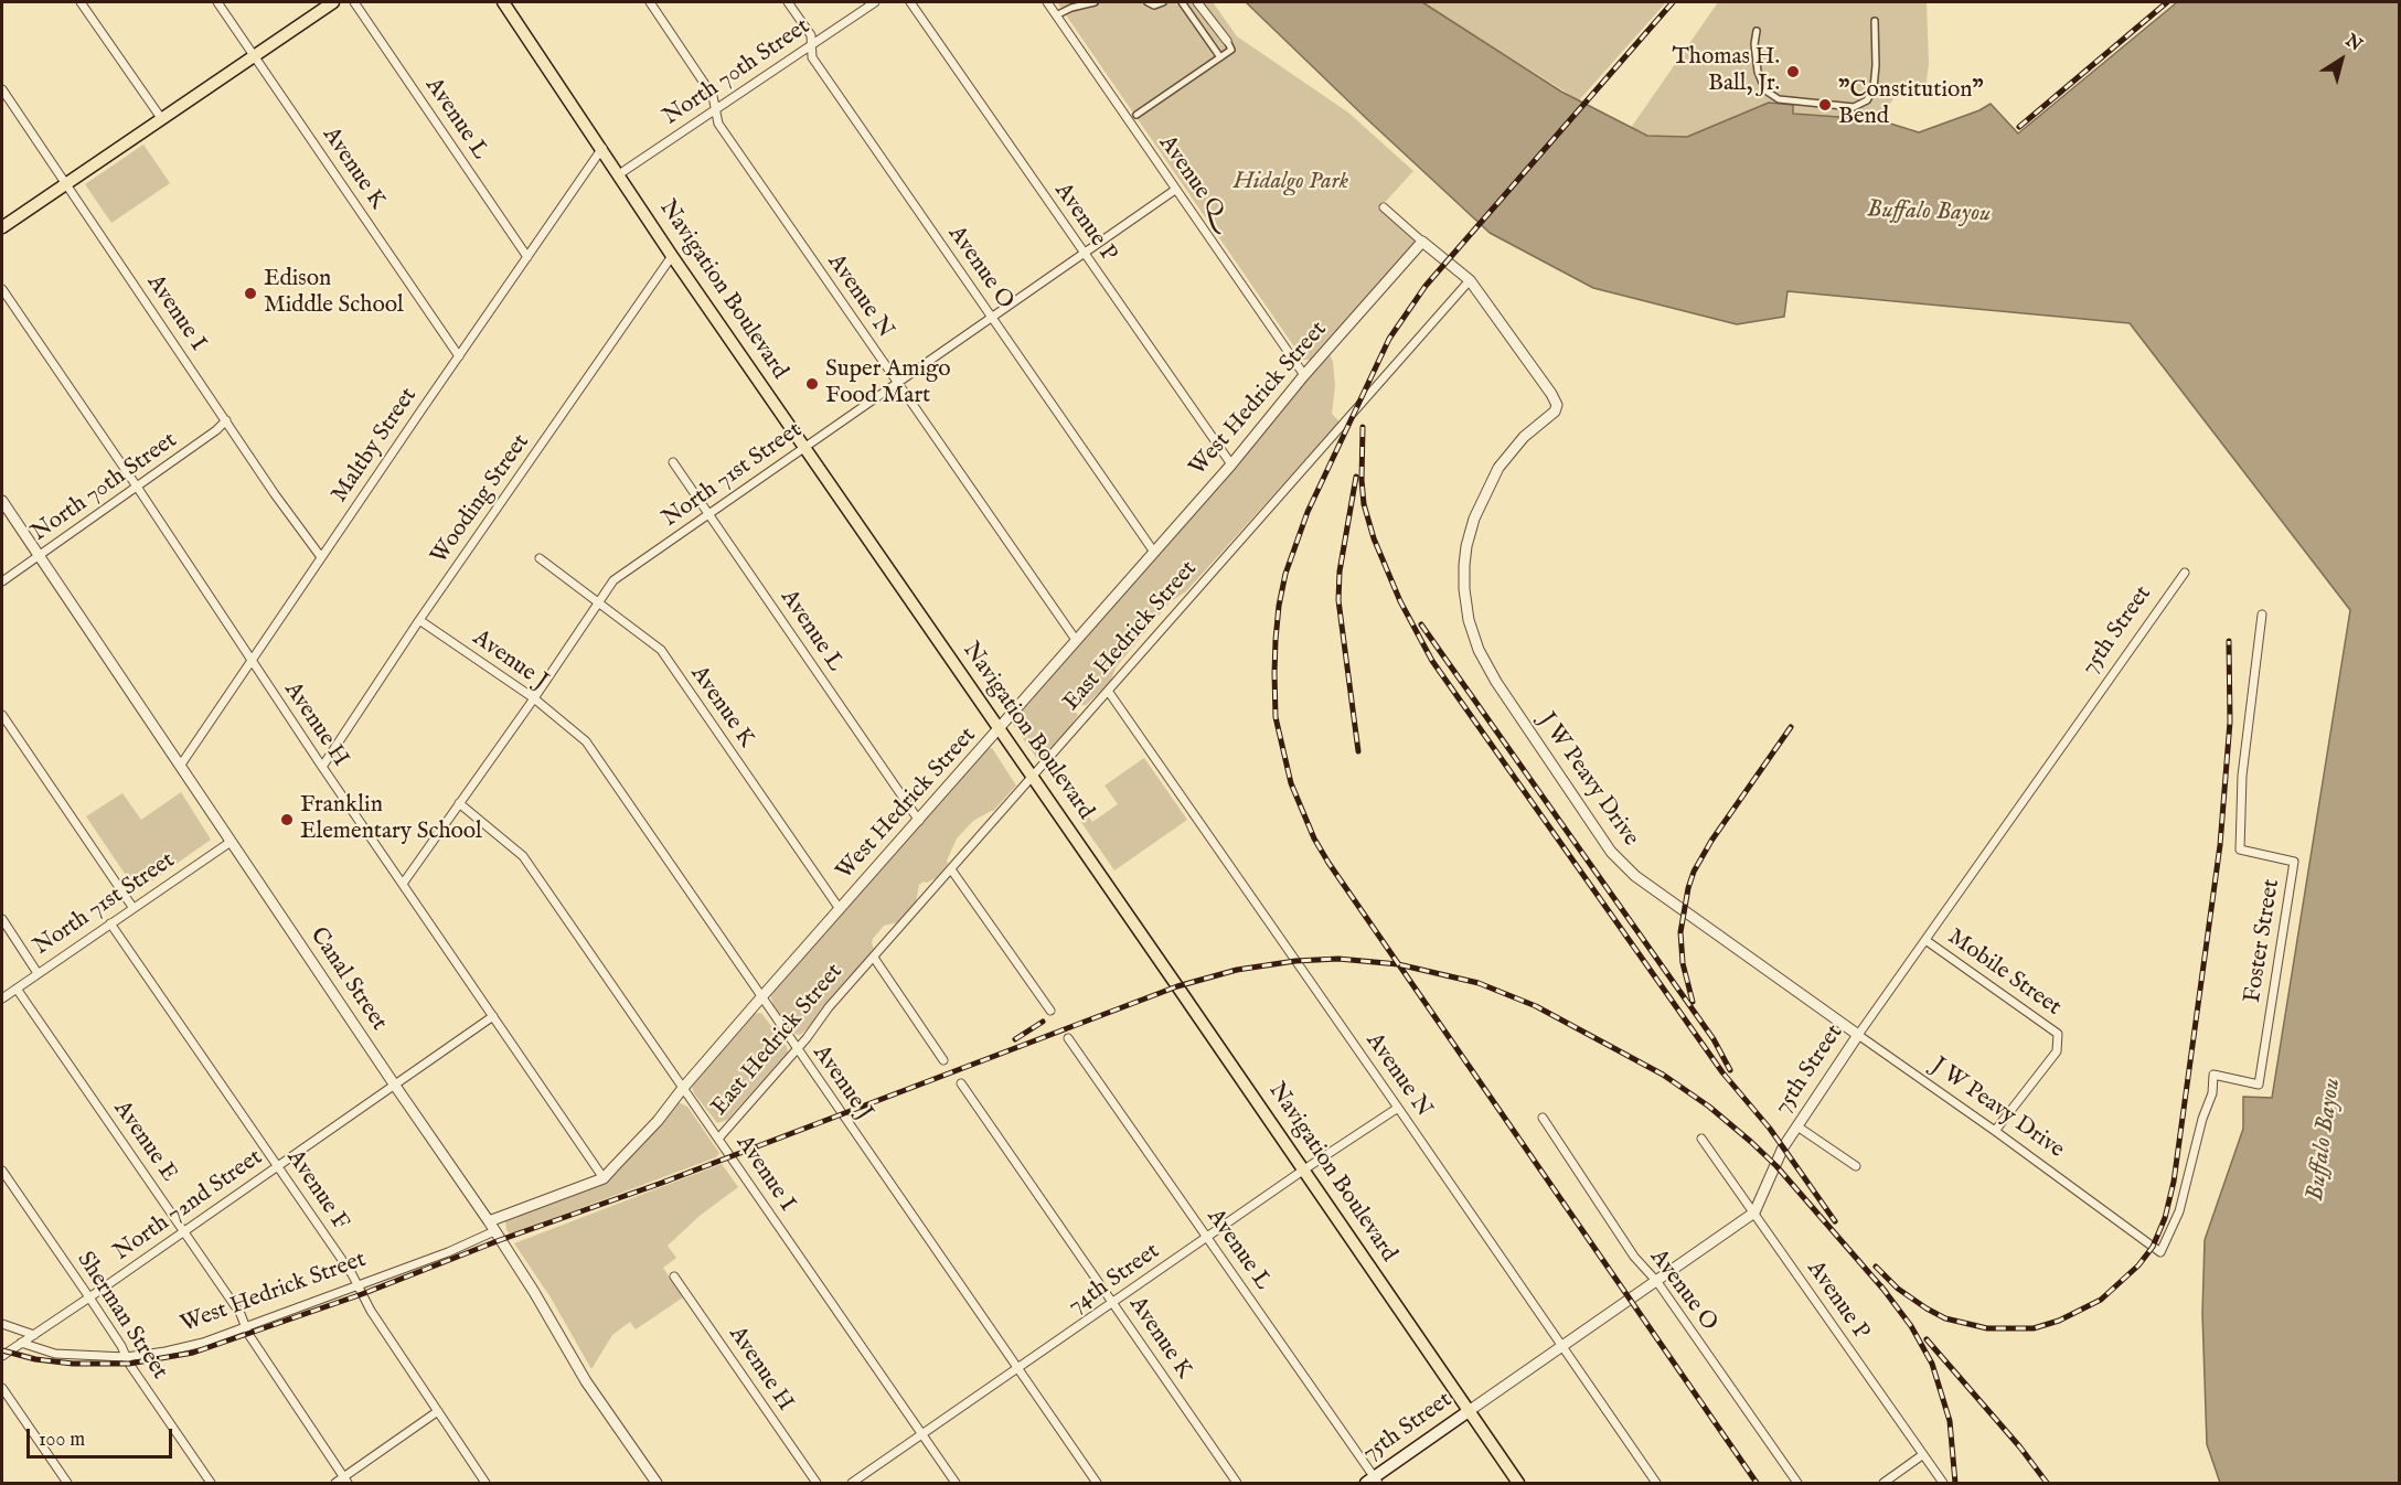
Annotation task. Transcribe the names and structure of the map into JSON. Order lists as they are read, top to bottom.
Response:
{
  "streets": {
    "main road": ["Navigation Boulevard", "75th Street"],
    "street": [
      "North 70th Street",
      "Avenue L",
      "Avenue K",
      "Avenue Q",
      "Avenue P",
      "Avenue O",
      "Avenue N",
      "Avenue I",
      "West Hedrick Street",
      "Maltby Street",
      "North 71st Street",
      "Wooding Street",
      "East Hedrick Street",
      "Avenue J",
      "Avenue H",
      "J W Peavy Drive",
      "Foster Street",
      "Mobile Street",
      "Canal Street",
      "Avenue E",
      "Avenue F",
      "North 72nd Street",
      "74th Street",
      "Sherman Street"
    ]
  },
  "crossings": [
    ["North 70th Street", "Avenue O"],
    ["North 70th Street", "Navigation Boulevard"],
    ["North 70th Street", "Avenue N"],
    ["North 70th Street", "Avenue I"],
    ["North 70th Street", "Avenue H"],
    ["North 70th Street", "Canal Street"],
    ["Avenue L", "West Hedrick Street"],
    ["Avenue L", "Maltby Street"],
    ["Avenue L", "North 71st Street"],
    ["Avenue L", "75th Street"],
    ["Avenue L", "74th Street"],
    ["Avenue K", "West Hedrick Street"],
    ["Avenue K", "Maltby Street"],
    ["Avenue K", "North 71st Street"],
    ["Avenue K", "74th Street"],
    ["Avenue Q", "West Hedrick Street"],
    ["Avenue Q", "North 71st Street"],
    ["Avenue P", "West Hedrick Street"],
    ["Avenue P", "North 71st Street"],
    ["Avenue P", "75th Street"],
    ["Avenue O", "West Hedrick Street"],
    ["Avenue O", "North 71st Street"],
    ["Avenue O", "75th Street"],
    ["Navigation Boulevard", "West Hedrick Street"],
    ["Navigation Boulevard", "Maltby Street"],
    ["Navigation Boulevard", "North 71st Street"],
    ["Navigation Boulevard", "Wooding Street"],
    ["Navigation Boulevard", "75th Street"],
    ["Navigation Boulevard", "East Hedrick Street"],
    ["Navigation Boulevard", "74th Street"],
    ["Avenue N", "West Hedrick Street"],
    ["Avenue N", "North 71st Street"],
    ["Avenue N", "75th Street"],
    ["Avenue N", "East Hedrick Street"],
    ["Avenue N", "74th Street"],
    ["Avenue I", "West Hedrick Street"],
    ["Avenue I", "Maltby Street"],
    ["Avenue I", "North 71st Street"],
    ["Avenue I", "East Hedrick Street"],
    ["Avenue I", "74th Street"],
    ["West Hedrick Street", "Avenue J"],
    ["West Hedrick Street", "Avenue H"],
    ["West Hedrick Street", "J W Peavy Drive"],
    ["West Hedrick Street", "Canal Street"],
    ["West Hedrick Street", "Avenue E"],
    ["West Hedrick Street", "Avenue F"],
    ["West Hedrick Street", "North 72nd Street"],
    ["West Hedrick Street", "Sherman Street"],
    ["Maltby Street", "Avenue H"],
    ["Maltby Street", "Canal Street"],
    ["North 71st Street", "Avenue J"],
    ["North 71st Street", "Avenue H"],
    ["North 71st Street", "Canal Street"],
    ["North 71st Street", "Avenue E"],
    ["North 71st Street", "Avenue F"],
    ["Wooding Street", "Avenue J"],
    ["Wooding Street", "Avenue H"],
    ["75th Street", "J W Peavy Drive"],
    ["75th Street", "Mobile Street"],
    ["East Hedrick Street", "Avenue J"],
    ["East Hedrick Street", "J W Peavy Drive"],
    ["Avenue J", "74th Street"],
    ["Avenue H", "North 72nd Street"],
    ["J W Peavy Drive", "Foster Street"],
    ["J W Peavy Drive", "Mobile Street"],
    ["Canal Street", "North 72nd Street"],
    ["Avenue E", "North 72nd Street"],
    ["Avenue F", "North 72nd Street"],
    ["North 72nd Street", "Sherman Street"]
  ],
  "water": ["Buffalo Bayou"],
  "parks": ["Hidalgo Park"],
  "places": [
    "Thomas H. Ball, Jr.",
    "\"Constitution\" Bend",
    "Edison Middle School",
    "Super Amigo Food Mart",
    "Franklin Elementary School"
  ],
  "scale_bar": "100 m",
  "north": "top right"
}
